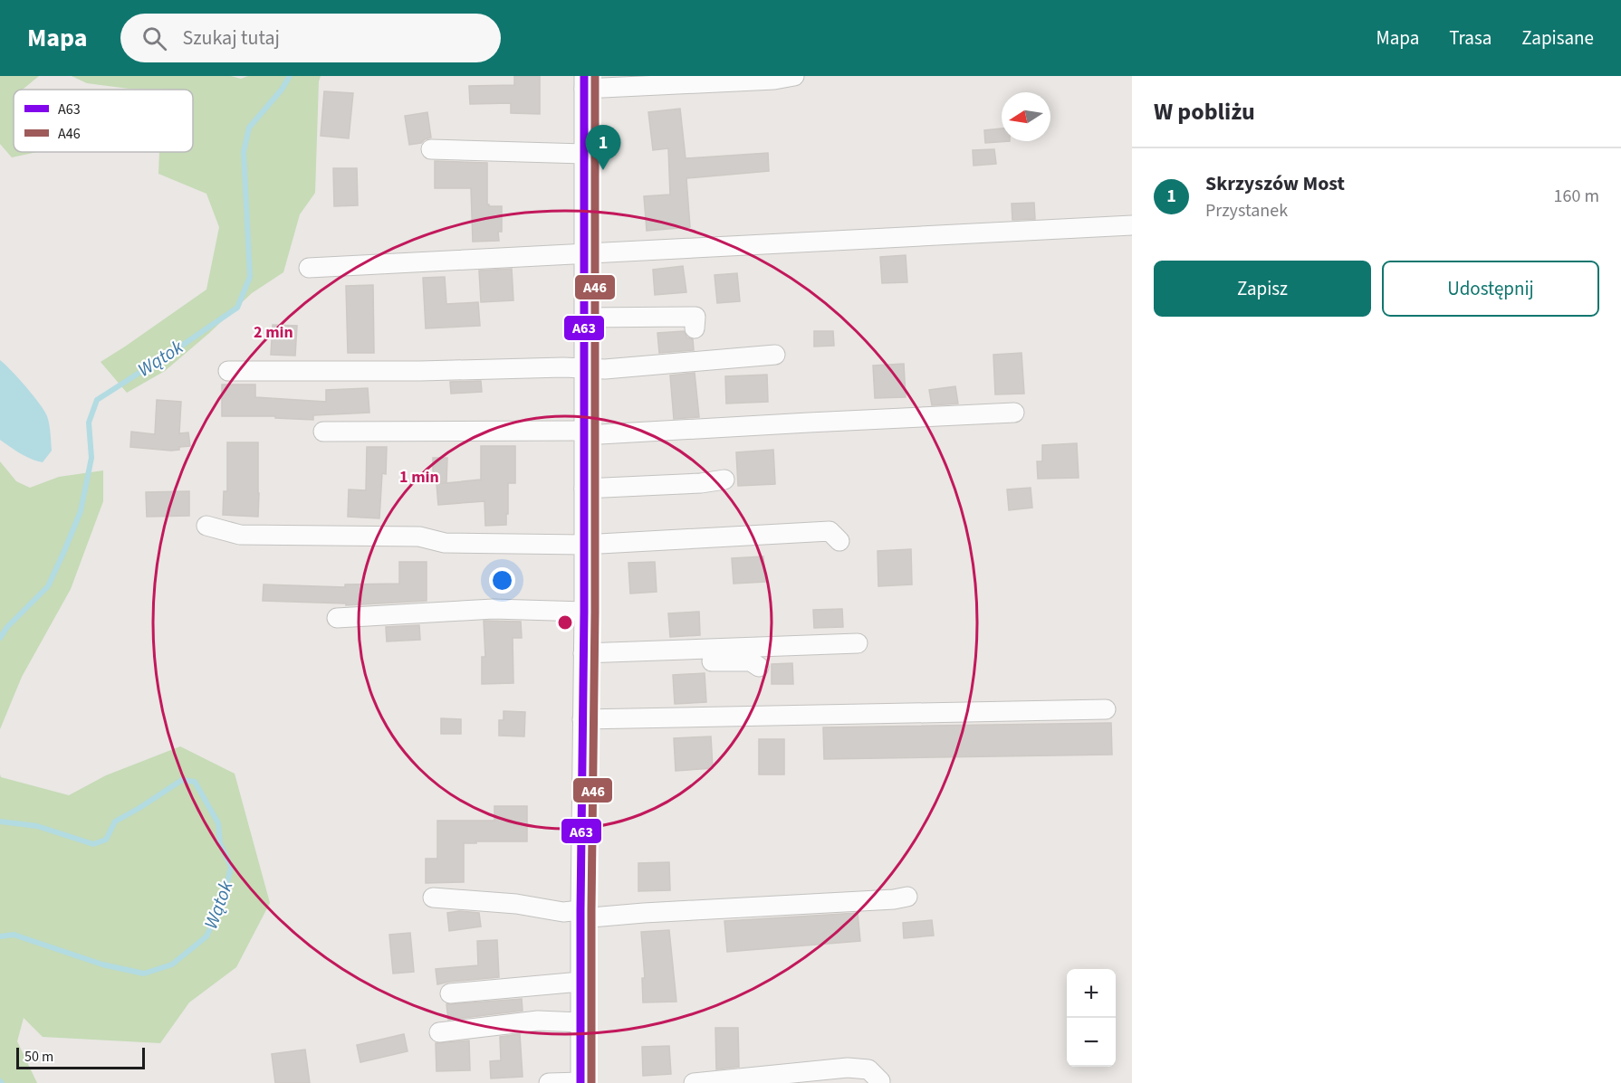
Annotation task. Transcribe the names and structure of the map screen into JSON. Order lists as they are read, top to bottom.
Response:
{
  "water": ["Wątok"],
  "lines": ["transit line A63", "transit line A46"],
  "legend": ["A63", "A46"],
  "scale_bar": "50 m",
  "north": "left",
  "page": {
    "header": "Mapa",
    "search": "Szukaj tutaj",
    "nav": ["Mapa", "Trasa", "Zapisane"],
    "heading": "W pobliżu",
    "pins": "1",
    "list": [
      {
        "mark": "1",
        "name": "Skrzyszów Most",
        "note": "Przystanek",
        "value": "160 m"
      }
    ],
    "buttons": ["Zapisz", "Udostępnij"],
    "map_buttons": ["+", "−"],
    "scale": "50 m"
  },
  "rings": ["2 min", "1 min"]
}
